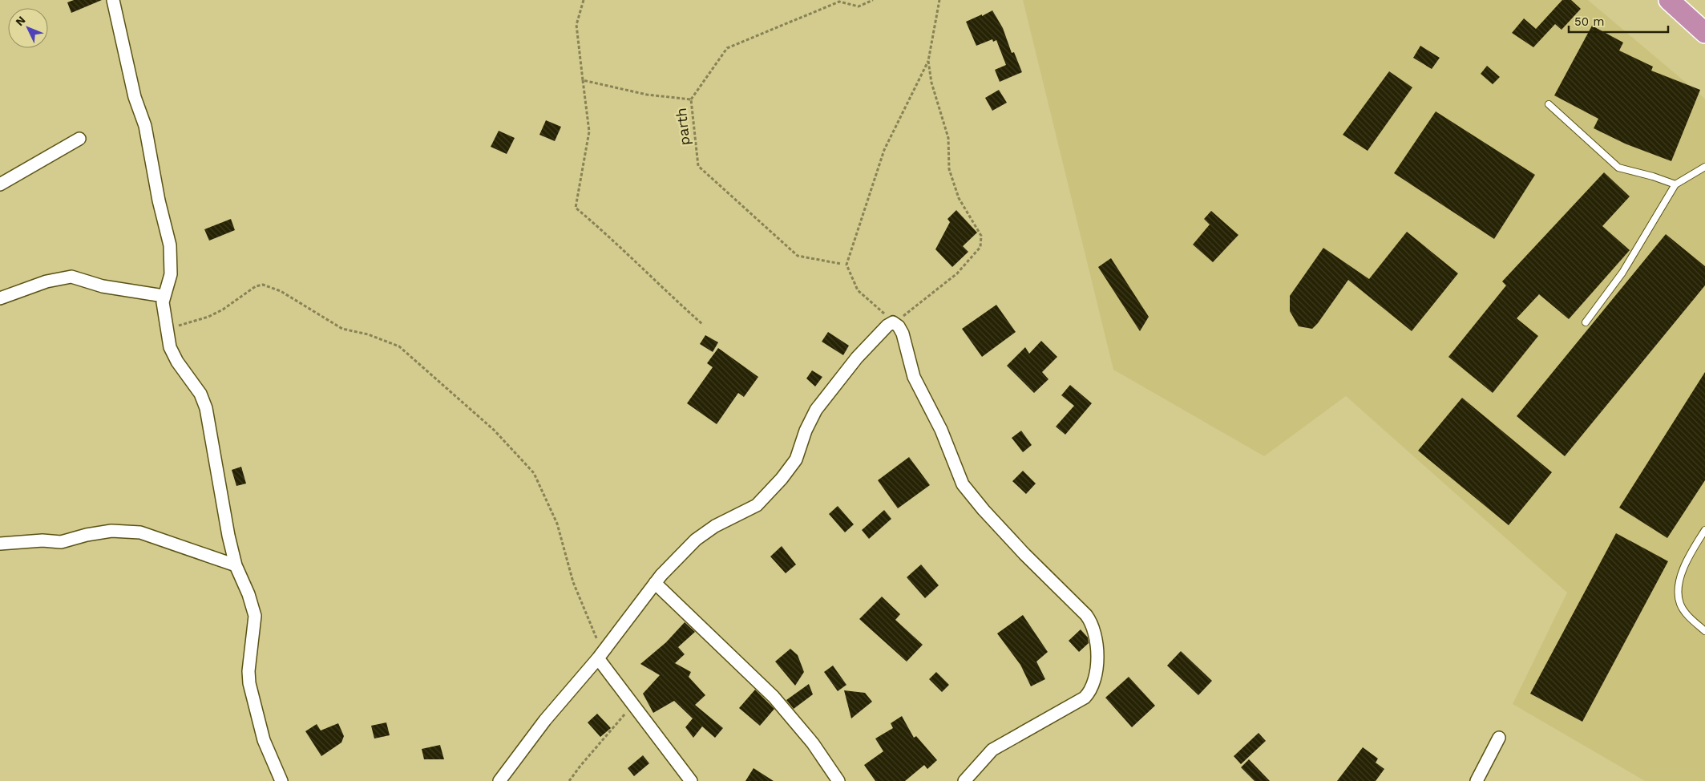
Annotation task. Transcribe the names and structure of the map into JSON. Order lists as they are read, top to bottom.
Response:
{
  "streets": {
    "path": ["parth"]
  },
  "scale_bar": "50 m",
  "north": "top left"
}
